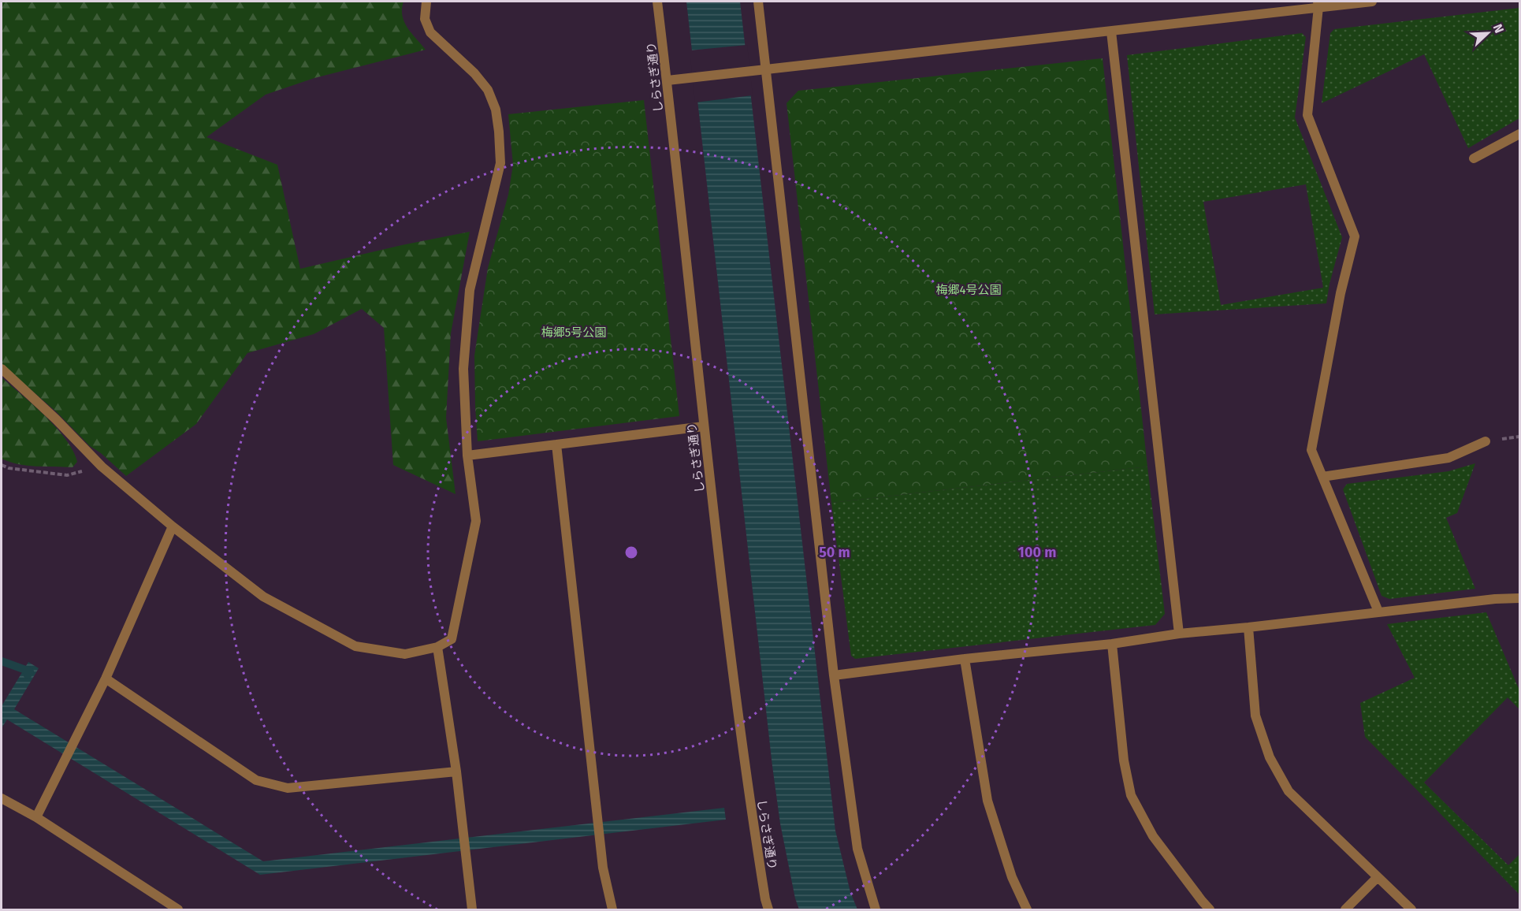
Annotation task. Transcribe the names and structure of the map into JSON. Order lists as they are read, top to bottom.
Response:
{
  "streets": {
    "street": ["しらさぎ通り"]
  },
  "parks": ["梅郷4号公園", "梅郷5号公園"],
  "north": "top right",
  "rings": ["50 m", "100 m"]
}
